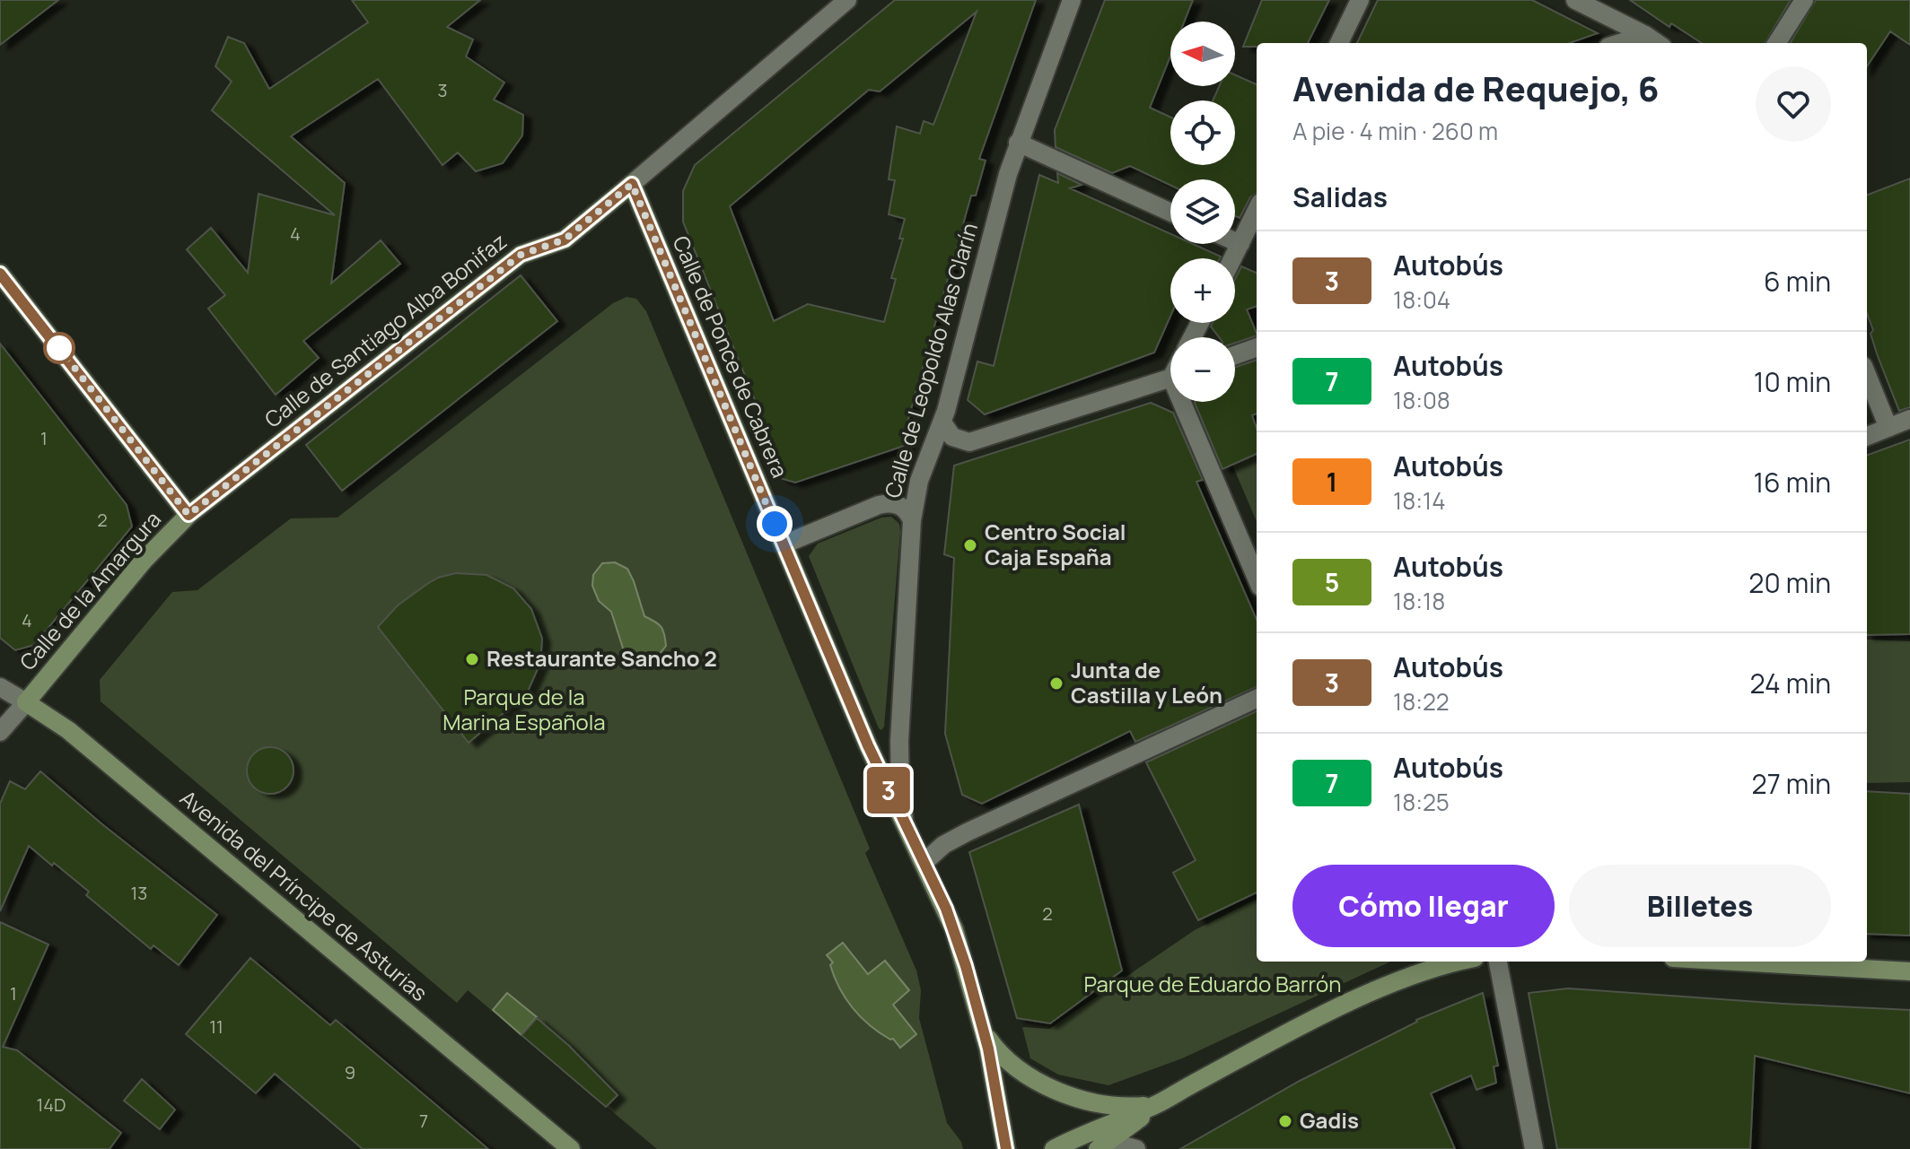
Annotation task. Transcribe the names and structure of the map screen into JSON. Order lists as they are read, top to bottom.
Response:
{
  "streets": {
    "main road": [
      "Calle de Santiago Alba Bonifaz",
      "Calle de Ponce de Cabrera",
      "Calle de Leopoldo Alas Clarín",
      "Calle de la Amargura",
      "Avenida del Príncipe de Asturias"
    ]
  },
  "crossings": [
    ["Calle de Santiago Alba Bonifaz", "Calle de Ponce de Cabrera"],
    ["Calle de Santiago Alba Bonifaz", "Calle de la Amargura"],
    ["Calle de Ponce de Cabrera", "Calle de Leopoldo Alas Clarín"],
    ["Calle de la Amargura", "Avenida del Príncipe de Asturias"]
  ],
  "parks": ["Parque de la Marina Española", "Parque de Eduardo Barrón"],
  "places": [
    "Centro Social Caja España",
    "Restaurante Sancho 2",
    "Junta de Castilla y León",
    "Gadis"
  ],
  "lines": ["bus line 3"],
  "house_numbers": [
    "3",
    "4",
    "1",
    "2",
    "4",
    "13",
    "2",
    "1",
    "11",
    "9",
    "14D",
    "7"
  ],
  "north": "left",
  "page": {
    "on_map": "3",
    "map_buttons": ["+", "−"],
    "heading": [
      ["Avenida de Requejo, 6", "A pie · 4 min · 260 m"],
      "Salidas"
    ],
    "list": [
      {
        "mark": "3",
        "name": "Autobús",
        "note": "18:04",
        "value": "6 min"
      },
      {
        "mark": "7",
        "name": "Autobús",
        "note": "18:08",
        "value": "10 min"
      },
      {
        "mark": "1",
        "name": "Autobús",
        "note": "18:14",
        "value": "16 min"
      },
      {
        "mark": "5",
        "name": "Autobús",
        "note": "18:18",
        "value": "20 min"
      },
      {
        "mark": "3",
        "name": "Autobús",
        "note": "18:22",
        "value": "24 min"
      },
      {
        "mark": "7",
        "name": "Autobús",
        "note": "18:25",
        "value": "27 min"
      }
    ],
    "buttons": ["Cómo llegar", "Billetes"]
  }
}
